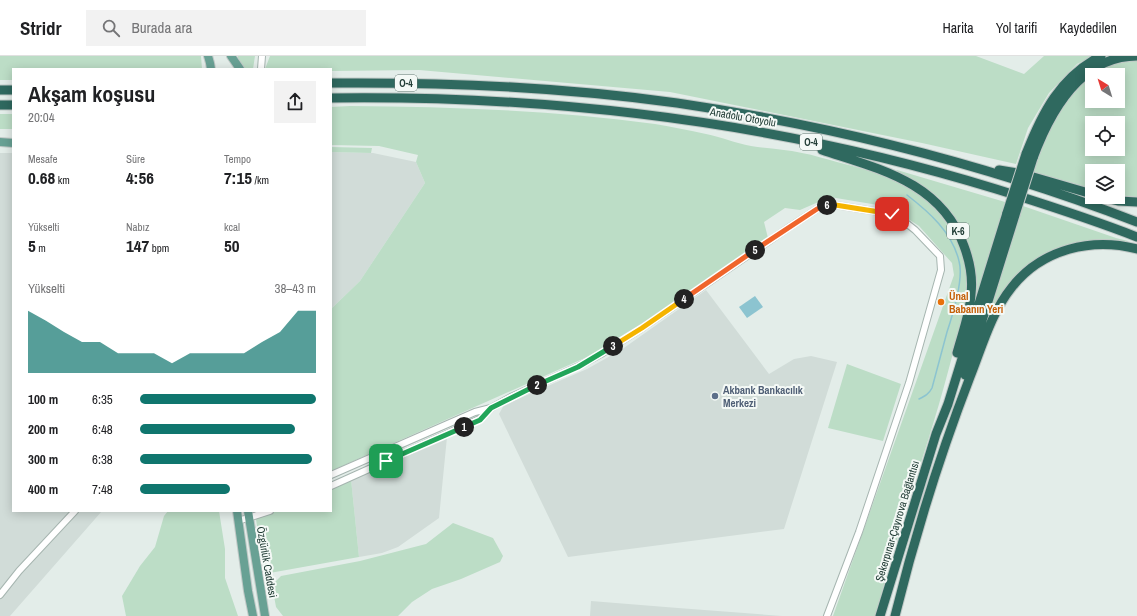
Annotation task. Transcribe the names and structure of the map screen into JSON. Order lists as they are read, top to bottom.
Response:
{
  "streets": {
    "highway": [
      "O-4",
      "Anadolu Otoyolu",
      "K-6",
      "Şekerpınar-Çayırova Bağlantısı"
    ],
    "main road": ["Özgürlük Caddesi"]
  },
  "crossings": [
    ["Anadolu Otoyolu", "K-6"],
    ["K-6", "Şekerpınar-Çayırova Bağlantısı"]
  ],
  "places": ["Ünal Babanın Yeri", "Akbank Bankacılık Merkezi"],
  "north": "top left",
  "page": {
    "header": "Stridr",
    "search": "Burada ara",
    "nav": ["Harita", "Yol tarifi", "Kaydedilen"],
    "heading": ["Akşam koşusu", "20:04"],
    "stats": [
      ["Mesafe", "0.68 km"],
      ["Süre", "4:56"],
      ["Tempo", "7:15 /km"],
      ["Yükselti", "5 m"],
      ["Nabız", "147 bpm"],
      ["kcal", "50"]
    ],
    "pins": [
      "6",
      "5",
      "4",
      "3",
      "2",
      "1"
    ],
    "chart": ["Yükselti", "38–43 m"],
    "list": [
      {
        "name": "100 m",
        "note": "6:35"
      },
      {
        "name": "200 m",
        "note": "6:48"
      },
      {
        "name": "300 m",
        "note": "6:38"
      },
      {
        "name": "400 m",
        "note": "7:48"
      }
    ]
  }
}
